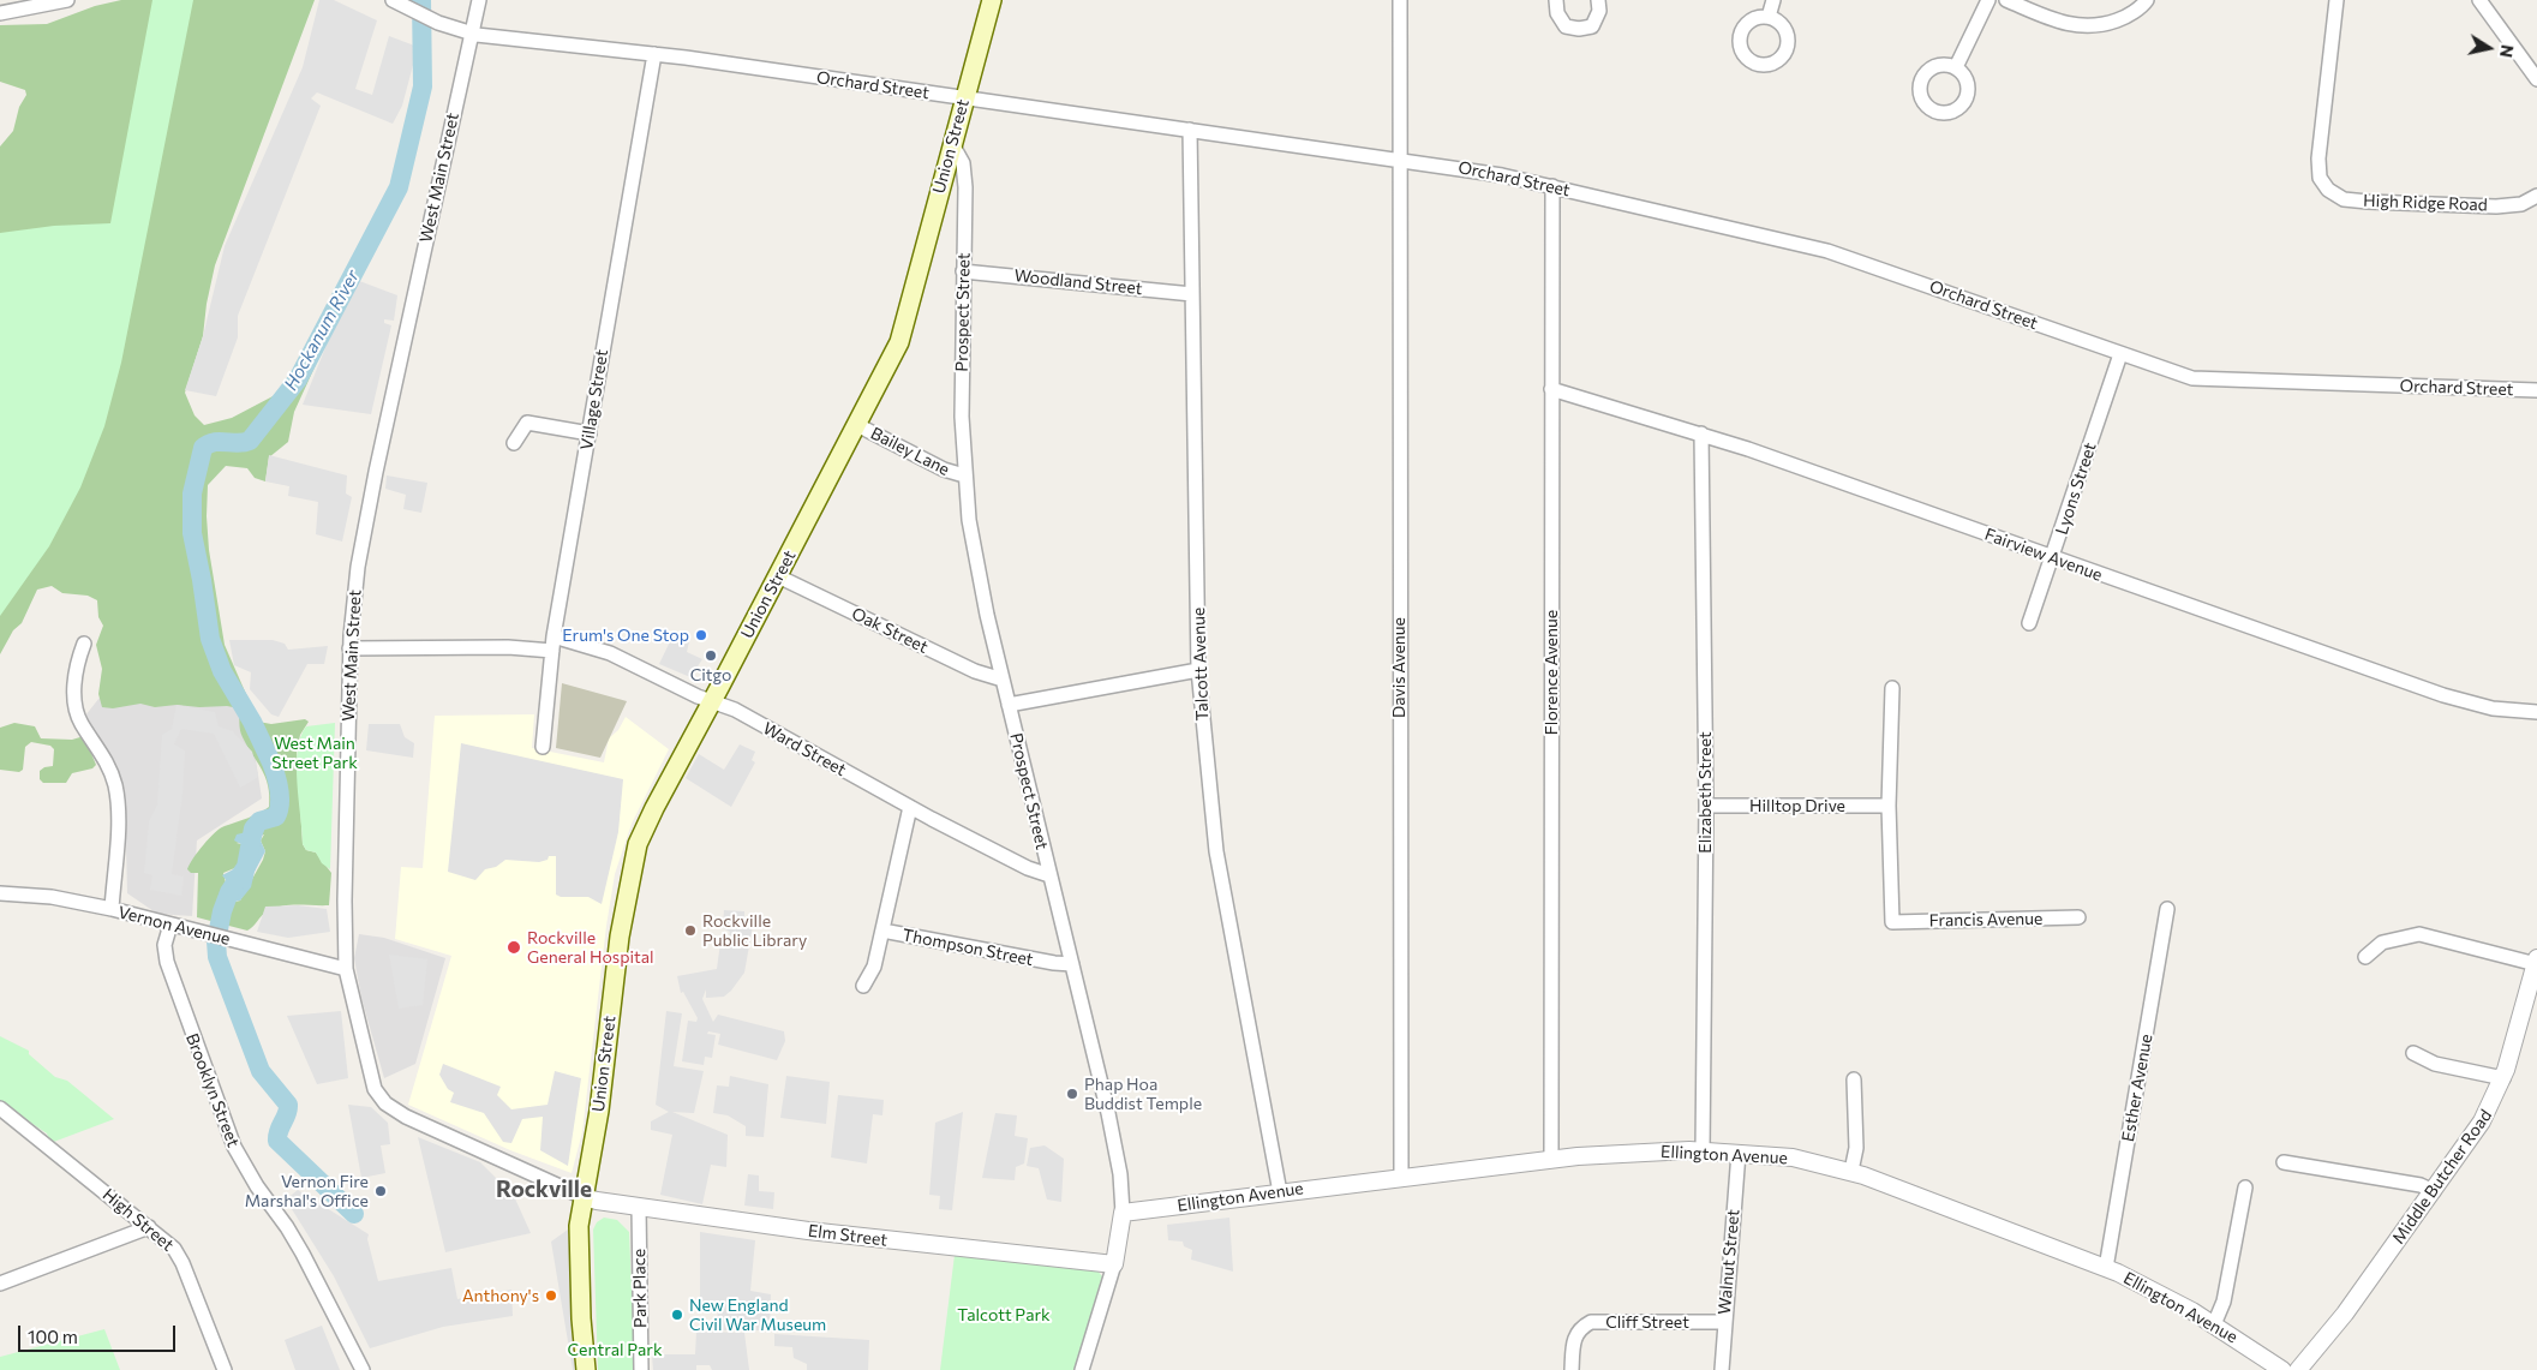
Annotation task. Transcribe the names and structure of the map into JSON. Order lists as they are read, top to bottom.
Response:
{
  "streets": {
    "main road": ["Union Street"],
    "street": [
      "Orchard Street",
      "West Main Street",
      "High Ridge Road",
      "Woodland Street",
      "Prospect Street",
      "Village Street",
      "Bailey Lane",
      "Lyons Street",
      "Fairview Avenue",
      "Oak Street",
      "Talcott Avenue",
      "Davis Avenue",
      "Florence Avenue",
      "Ward Street",
      "Elizabeth Street",
      "Hilltop Drive",
      "Francis Avenue",
      "Vernon Avenue",
      "Thompson Street",
      "Esther Avenue",
      "Brooklyn Street",
      "Ellington Avenue",
      "Middle Butcher Road",
      "High Street",
      "Elm Street",
      "Walnut Street",
      "Park Place",
      "Cliff Street"
    ]
  },
  "crossings": [
    ["Orchard Street", "Union Street"],
    ["Orchard Street", "West Main Street"],
    ["Orchard Street", "Village Street"],
    ["Orchard Street", "Lyons Street"],
    ["Orchard Street", "Talcott Avenue"],
    ["Orchard Street", "Davis Avenue"],
    ["Orchard Street", "Florence Avenue"],
    ["Union Street", "West Main Street"],
    ["Union Street", "Prospect Street"],
    ["Union Street", "Bailey Lane"],
    ["Union Street", "Oak Street"],
    ["Union Street", "Ward Street"],
    ["Union Street", "Elm Street"],
    ["West Main Street", "Vernon Avenue"],
    ["West Main Street", "Elm Street"],
    ["Woodland Street", "Prospect Street"],
    ["Woodland Street", "Talcott Avenue"],
    ["Prospect Street", "Bailey Lane"],
    ["Prospect Street", "Oak Street"],
    ["Prospect Street", "Ward Street"],
    ["Prospect Street", "Thompson Street"],
    ["Prospect Street", "Ellington Avenue"],
    ["Prospect Street", "Elm Street"],
    ["Village Street", "Ward Street"],
    ["Lyons Street", "Fairview Avenue"],
    ["Fairview Avenue", "Florence Avenue"],
    ["Fairview Avenue", "Elizabeth Street"],
    ["Talcott Avenue", "Ellington Avenue"],
    ["Davis Avenue", "Ellington Avenue"],
    ["Florence Avenue", "Ellington Avenue"],
    ["Ward Street", "Thompson Street"],
    ["Elizabeth Street", "Hilltop Drive"],
    ["Elizabeth Street", "Ellington Avenue"],
    ["Hilltop Drive", "Francis Avenue"],
    ["Vernon Avenue", "Brooklyn Street"],
    ["Esther Avenue", "Ellington Avenue"],
    ["Ellington Avenue", "Walnut Street"],
    ["Elm Street", "Park Place"],
    ["Walnut Street", "Cliff Street"]
  ],
  "districts": ["Rockville"],
  "water": ["Hockanum River"],
  "parks": ["West Main Street Park", "Talcott Park", "Central Park"],
  "places": [
    "Erum's One Stop",
    "Citgo",
    "Rockville Public Library",
    "Rockville General Hospital",
    "Phap Hoa Buddist Temple",
    "Vernon Fire Marshal's Office",
    "Anthony's",
    "New England Civil War Museum"
  ],
  "scale_bar": "100 m",
  "north": "right"
}
